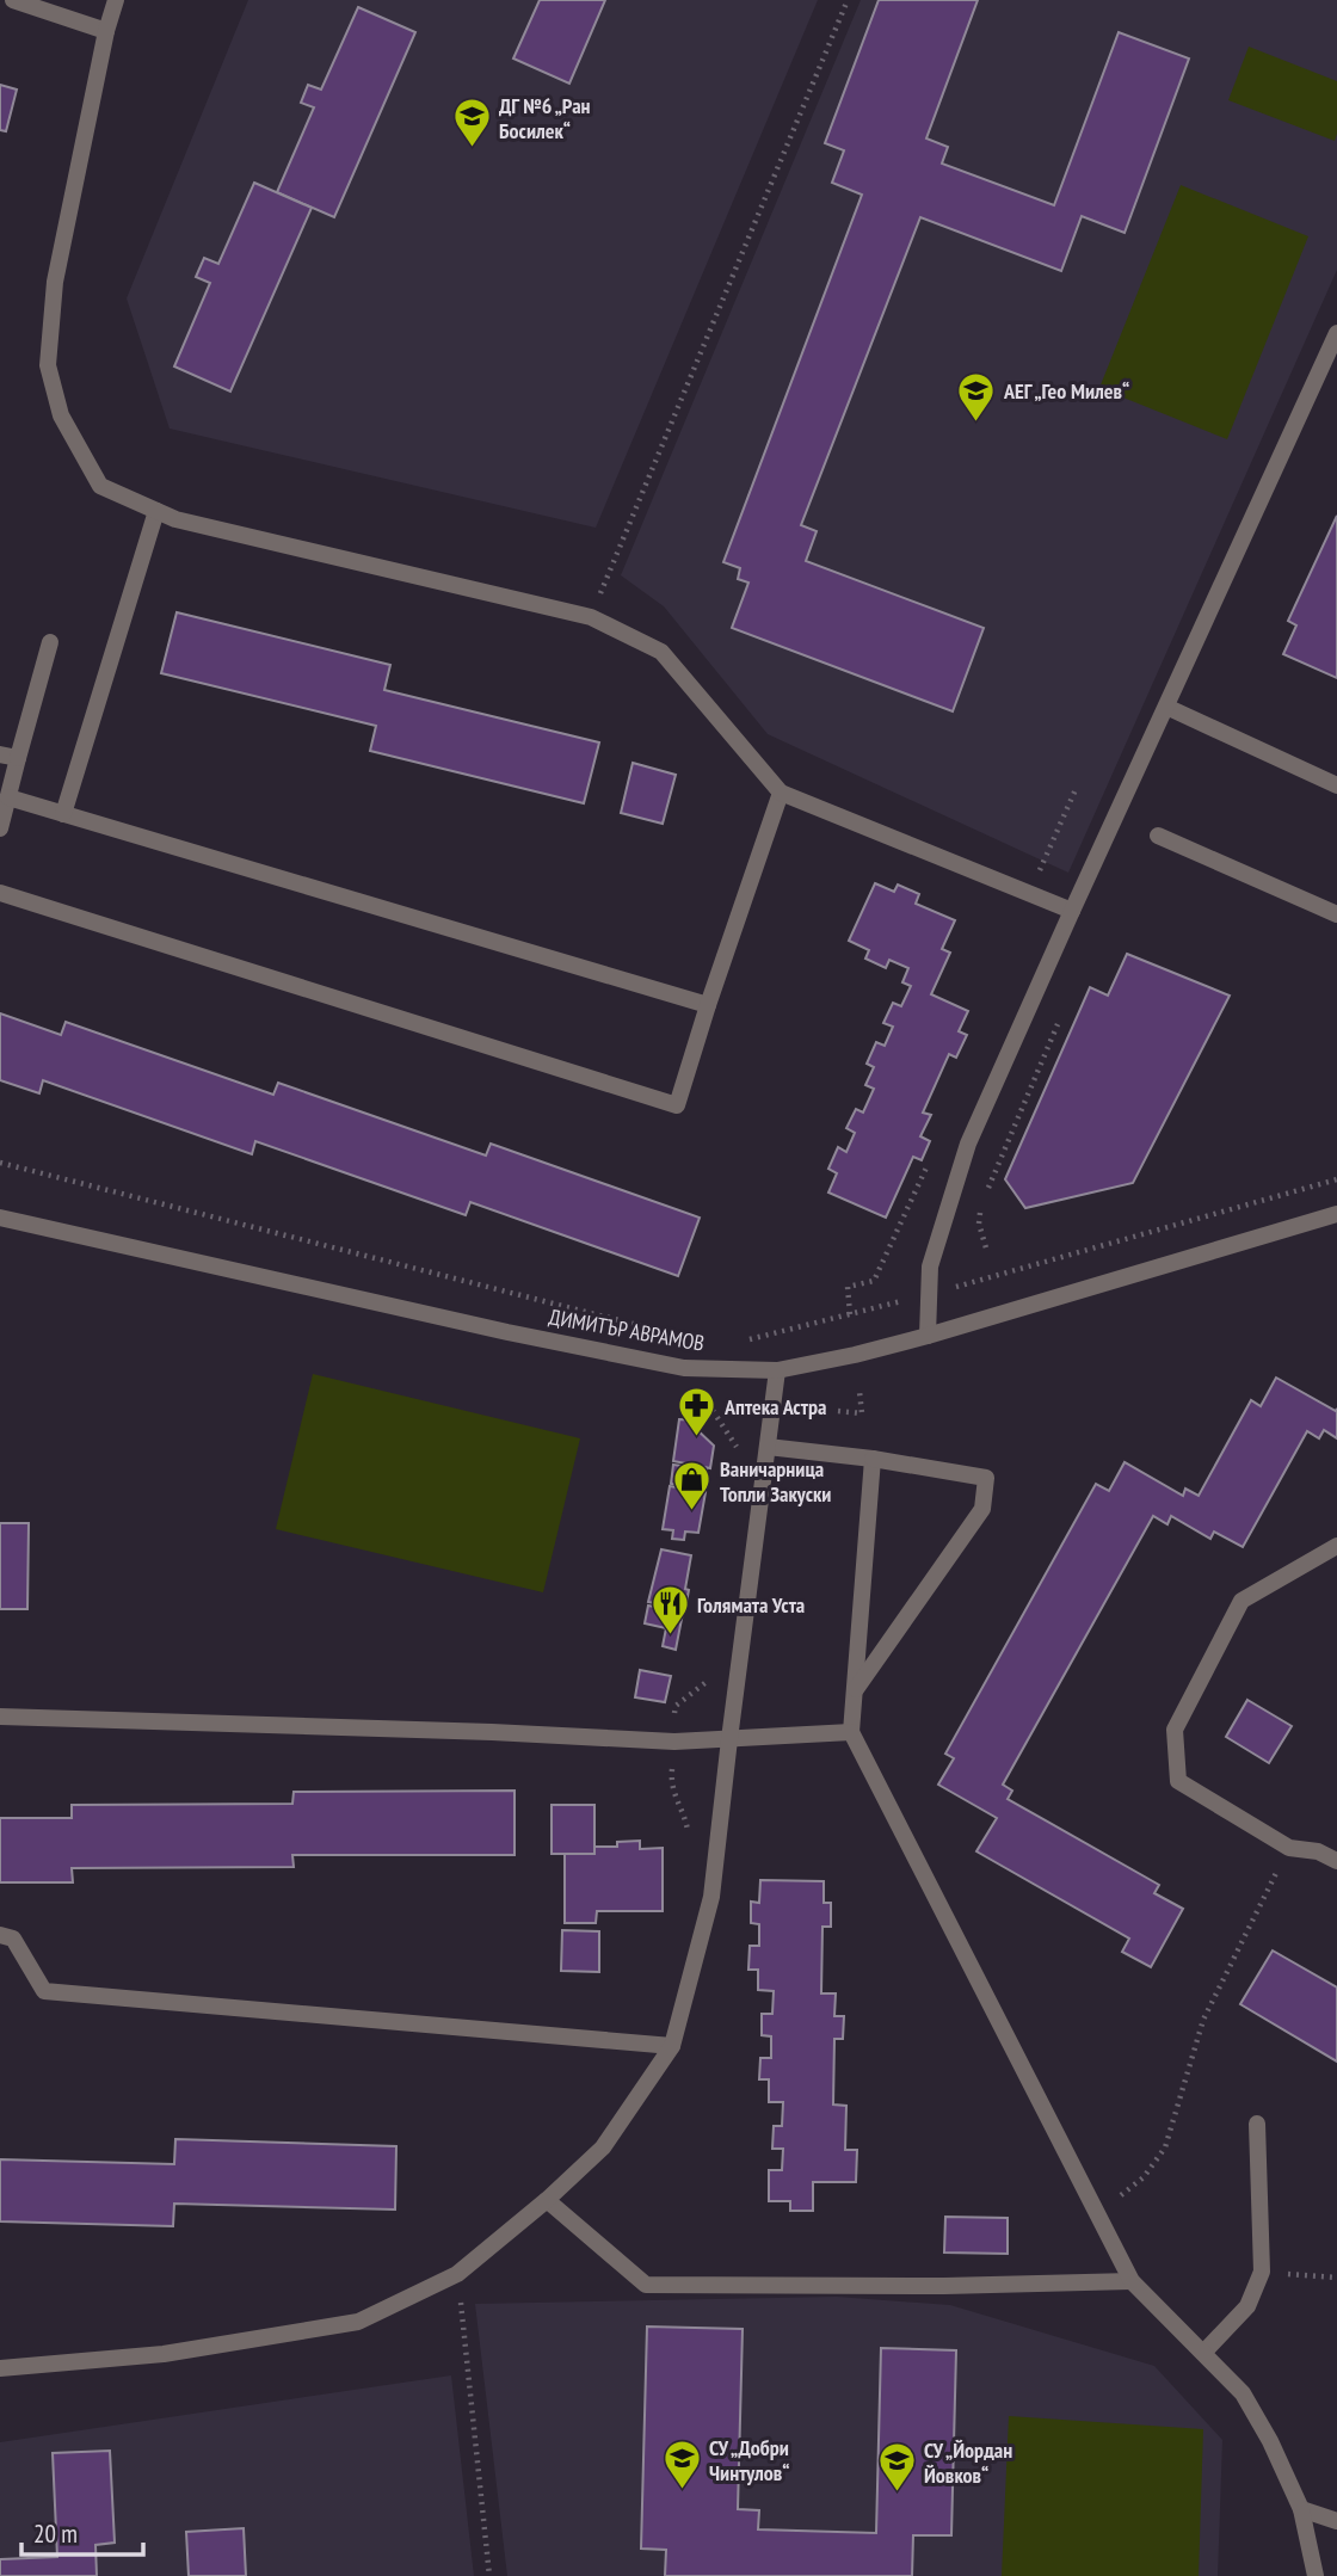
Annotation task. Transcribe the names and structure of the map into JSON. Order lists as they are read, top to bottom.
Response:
{
  "streets": {
    "street": ["ДИМИТЪР АВРАМОВ"]
  },
  "places": {
    "school or university": [
      "ДГ №6 „Ран Босилек“",
      "АЕГ „Гео Милев“",
      "СУ „Добри Чинтулов“",
      "СУ „Йордан Йовков“"
    ],
    "pharmacy": ["Аптека Астра"],
    "shop": ["Ваничарница Топли Закуски"],
    "restaurant": ["Голямата Уста"]
  },
  "scale_bar": "20 m"
}
